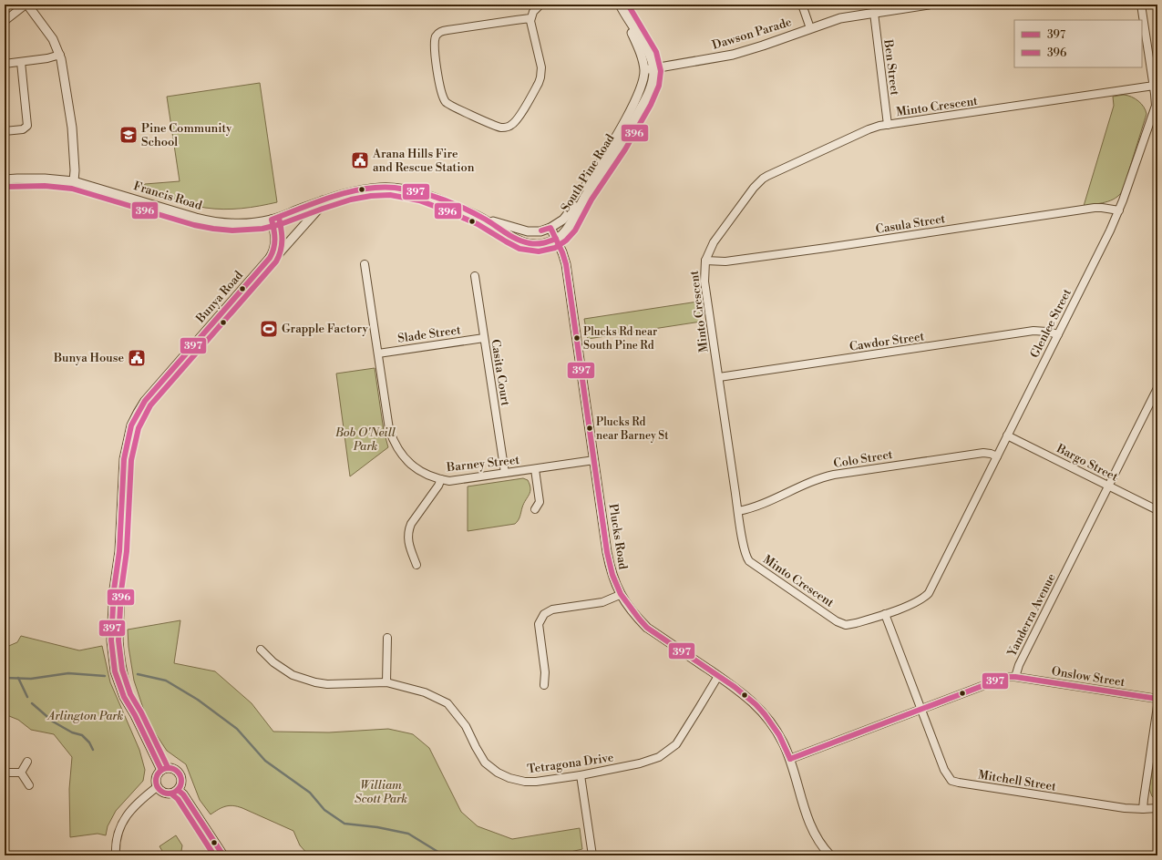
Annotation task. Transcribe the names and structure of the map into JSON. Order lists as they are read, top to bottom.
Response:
{
  "streets": {
    "street": [
      "Dawson Parade",
      "Ben Street",
      "Minto Crescent",
      "South Pine Road",
      "Francis Road",
      "Casula Street",
      "Bunya Road",
      "Glenlee Street",
      "Slade Street",
      "Cawdor Street",
      "Casita Court",
      "Colo Street",
      "Bargo Street",
      "Barney Street",
      "Plucks Road",
      "Yanderra Avenue",
      "Onslow Street",
      "Tetragona Drive",
      "Mitchell Street"
    ]
  },
  "crossings": [
    ["Dawson Parade", "Ben Street"],
    ["Dawson Parade", "South Pine Road"],
    ["Ben Street", "Minto Crescent"],
    ["Minto Crescent", "Casula Street"],
    ["Minto Crescent", "Glenlee Street"],
    ["Minto Crescent", "Cawdor Street"],
    ["Minto Crescent", "Colo Street"],
    ["South Pine Road", "Francis Road"],
    ["South Pine Road", "Bunya Road"],
    ["South Pine Road", "Plucks Road"],
    ["Francis Road", "Bunya Road"],
    ["Casula Street", "Glenlee Street"],
    ["Glenlee Street", "Cawdor Street"],
    ["Glenlee Street", "Colo Street"],
    ["Glenlee Street", "Bargo Street"],
    ["Slade Street", "Casita Court"],
    ["Slade Street", "Barney Street"],
    ["Casita Court", "Barney Street"],
    ["Bargo Street", "Yanderra Avenue"],
    ["Barney Street", "Plucks Road"],
    ["Plucks Road", "Tetragona Drive"],
    ["Yanderra Avenue", "Onslow Street"]
  ],
  "parks": ["Bob O'Neill Park", "Arlington Park", "William Scott Park"],
  "places": {
    "school or university": ["Pine Community School"],
    "public building": ["Arana Hills Fire and Rescue Station", "Bunya House"],
    "sports": ["Grapple Factory"],
    "other": ["Plucks Rd near South Pine Rd", "Plucks Rd near Barney St"]
  },
  "lines": ["transit line 396", "transit line 397"],
  "legend": ["397", "396"]
}
